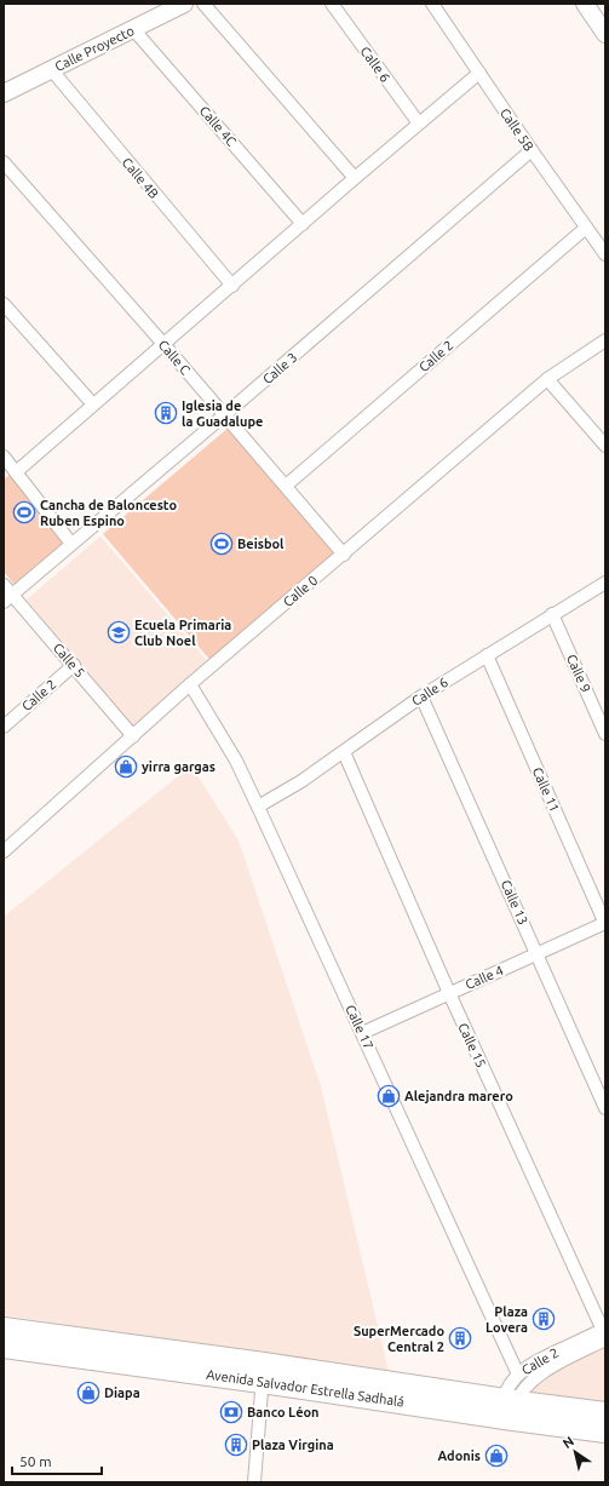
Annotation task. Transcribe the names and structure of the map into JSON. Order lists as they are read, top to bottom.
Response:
{
  "streets": {
    "highway": ["Avenida Salvador Estrella Sadhalá"],
    "street": [
      "Calle Proyecto",
      "Calle 6",
      "Calle 4C",
      "Calle 5B",
      "Calle 4B",
      "Calle 2",
      "Calle C",
      "Calle 3",
      "Calle 0",
      "Calle 5",
      "Calle 9",
      "Calle 11",
      "Calle 13",
      "Calle 4",
      "Calle 17",
      "Calle 15"
    ]
  },
  "crossings": [
    ["Calle Proyecto", "Calle 4C"],
    ["Calle Proyecto", "Calle 4B"],
    ["Calle 6", "Calle 9"],
    ["Calle 6", "Calle 11"],
    ["Calle 6", "Calle 13"],
    ["Calle 6", "Calle 17"],
    ["Calle 6", "Calle 15"],
    ["Calle 5B", "Calle 2"],
    ["Calle 5B", "Calle 3"],
    ["Calle 2", "Calle C"],
    ["Calle 2", "Calle 5"],
    ["Calle 2", "Calle 17"],
    ["Calle 2", "Calle 15"],
    ["Calle 2", "Avenida Salvador Estrella Sadhalá"],
    ["Calle C", "Calle 3"],
    ["Calle C", "Calle 0"],
    ["Calle 3", "Calle 5"],
    ["Calle 0", "Calle 5"],
    ["Calle 0", "Calle 17"],
    ["Calle 11", "Calle 4"],
    ["Calle 13", "Calle 4"],
    ["Calle 4", "Calle 17"],
    ["Calle 4", "Calle 15"]
  ],
  "places": {
    "building": [
      "Iglesia de la Guadalupe",
      "Plaza Lovera",
      "SuperMercado Central 2",
      "Plaza Virgina"
    ],
    "sports": ["Cancha de Baloncesto Ruben Espino", "Beisbol"],
    "school or university": ["Ecuela Primaria Club Noel"],
    "shop": [
      "yirra gargas",
      "Alejandra marero",
      "Diapa",
      "Adonis"
    ],
    "bank": ["Banco Léon"]
  },
  "scale_bar": "50 m",
  "north": "top left"
}
